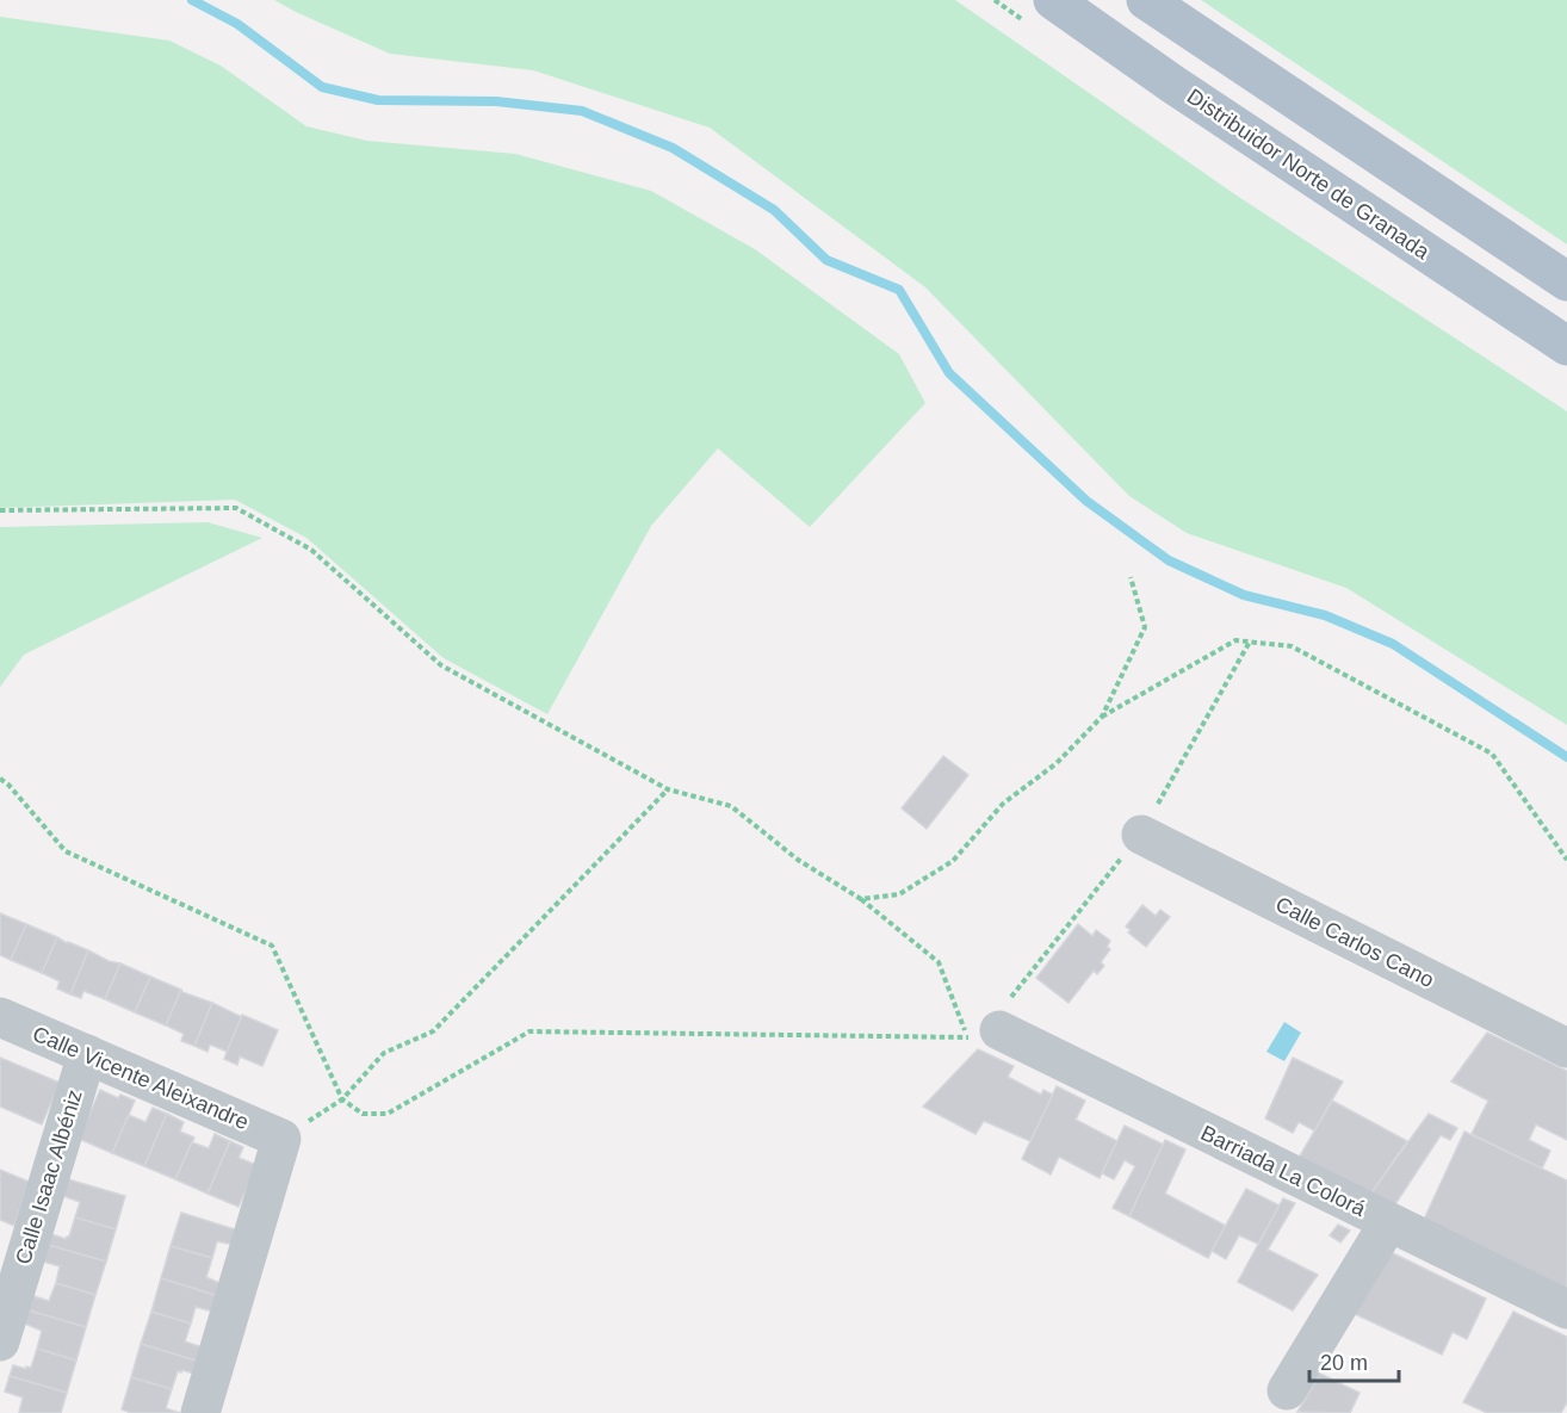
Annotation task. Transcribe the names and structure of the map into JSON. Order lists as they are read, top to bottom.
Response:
{
  "streets": {
    "main road": ["Distribuidor Norte de Granada"],
    "street": [
      "Calle Carlos Cano",
      "Calle Vicente Aleixandre",
      "Barriada La Colorá",
      "Calle Isaac Albéniz"
    ]
  },
  "crossings": [
    ["Calle Vicente Aleixandre", "Calle Isaac Albéniz"]
  ],
  "scale_bar": "20 m"
}
